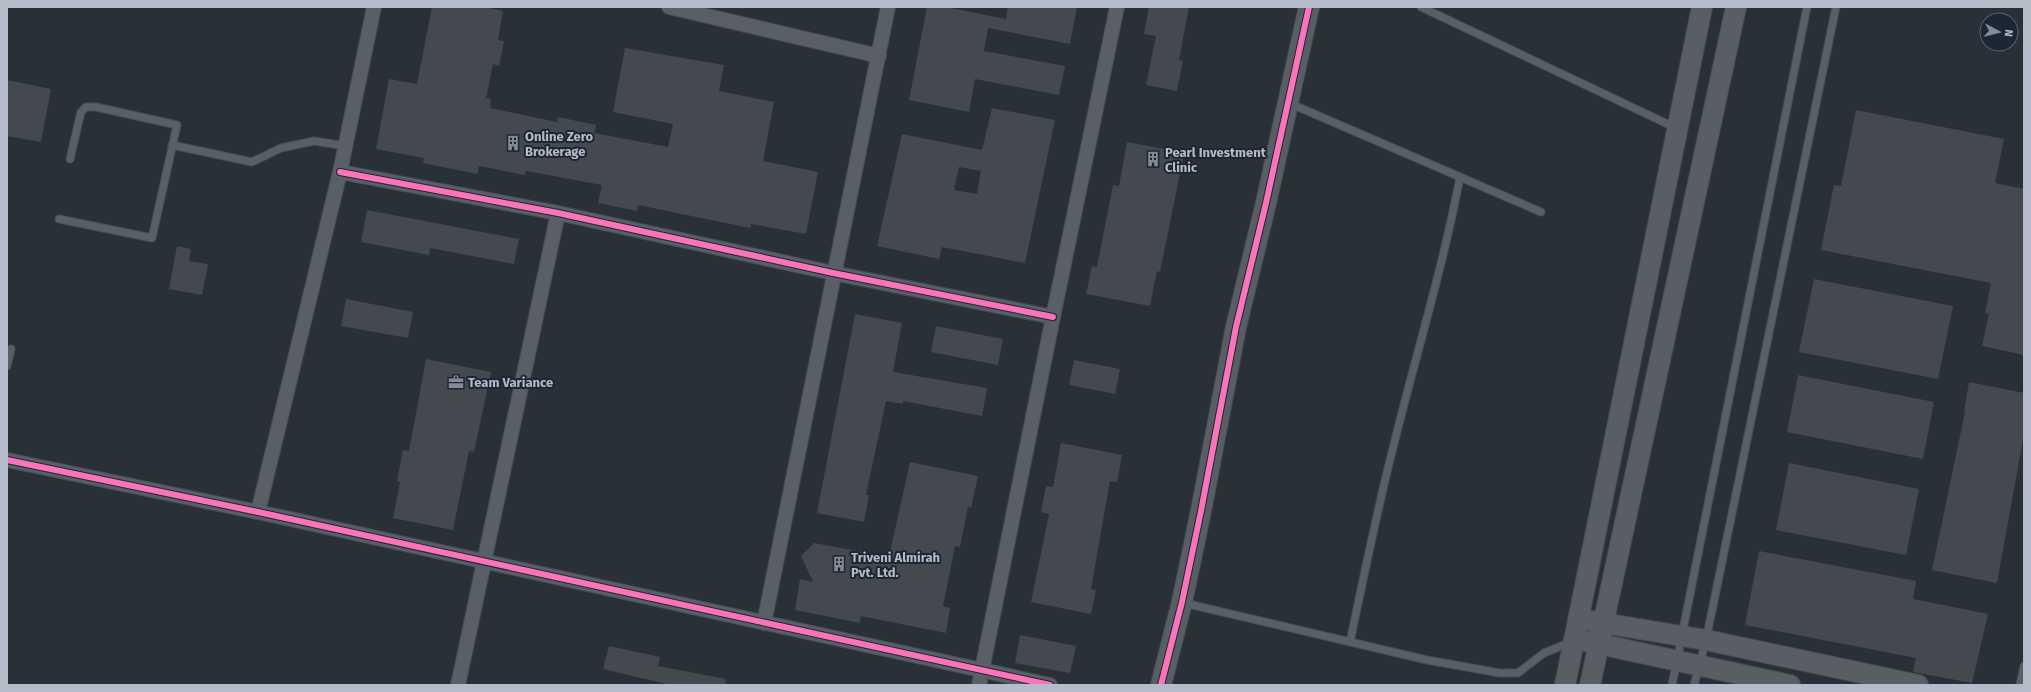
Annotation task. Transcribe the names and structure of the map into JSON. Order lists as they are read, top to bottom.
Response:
{
  "places": {
    "building": ["Online Zero Brokerage", "Pearl Investment Clinic", "Triveni Almirah Pvt. Ltd."],
    "office": ["Team Variance"]
  },
  "north": "right"
}
